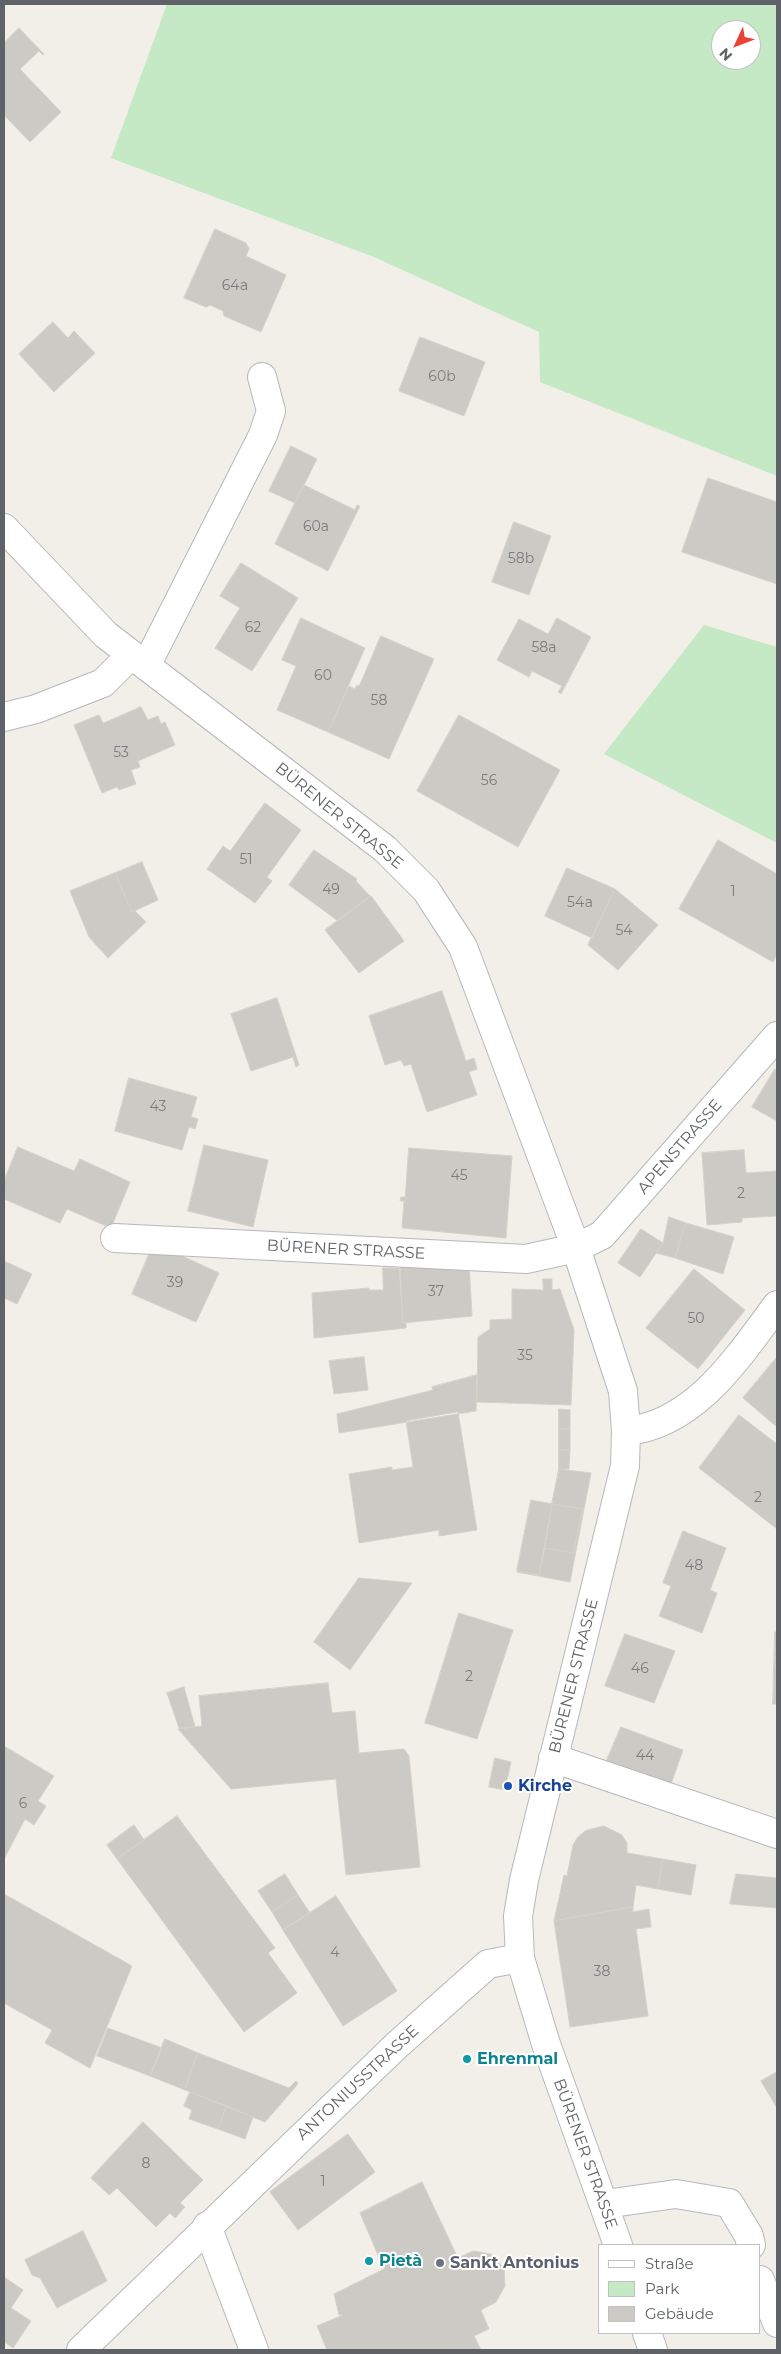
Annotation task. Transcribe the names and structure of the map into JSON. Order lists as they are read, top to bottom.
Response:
{
  "streets": {
    "street": ["BÜRENER STRASSE", "APENSTRASSE", "ANTONIUSSTRASSE"]
  },
  "crossings": [
    ["BÜRENER STRASSE", "APENSTRASSE"],
    ["BÜRENER STRASSE", "ANTONIUSSTRASSE"]
  ],
  "places": [
    "Kirche",
    "Ehrenmal",
    "Pietà",
    "Sankt Antonius"
  ],
  "house_numbers": [
    "64a",
    "60b",
    "60a",
    "58b",
    "62",
    "58a",
    "60",
    "58",
    "53",
    "56",
    "51",
    "49",
    "1",
    "54a",
    "54",
    "43",
    "45",
    "2",
    "39",
    "37",
    "50",
    "35",
    "2",
    "48",
    "46",
    "2",
    "44",
    "6",
    "4",
    "38",
    "8",
    "1"
  ],
  "legend": ["Straße", "Park", "Gebäude"],
  "north": "bottom left"
}
